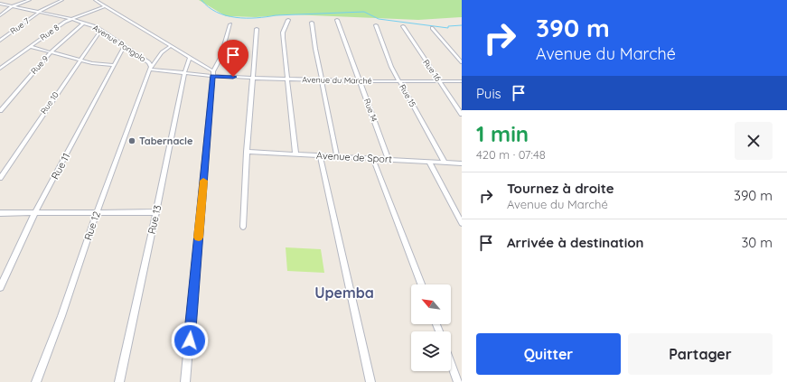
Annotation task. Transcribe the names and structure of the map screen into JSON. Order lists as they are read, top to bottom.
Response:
{
  "streets": {
    "street": [
      "Rue 7",
      "Rue 8",
      "Avenue Pongolo",
      "Rue 9",
      "Rue 16",
      "Avenue du Marché",
      "Rue 15",
      "Rue 10",
      "Rue 14",
      "Avenue de Sport",
      "Rue 11",
      "Rue 13",
      "Rue 12"
    ]
  },
  "crossings": [
    ["Rue 7", "Avenue Pongolo"],
    ["Rue 8", "Avenue Pongolo"],
    ["Avenue Pongolo", "Rue 9"],
    ["Avenue Pongolo", "Avenue du Marché"],
    ["Avenue Pongolo", "Rue 10"],
    ["Avenue Pongolo", "Rue 11"],
    ["Avenue Pongolo", "Rue 13"],
    ["Avenue Pongolo", "Rue 12"],
    ["Rue 16", "Avenue du Marché"],
    ["Avenue du Marché", "Rue 15"],
    ["Avenue du Marché", "Rue 14"],
    ["Rue 15", "Avenue de Sport"],
    ["Rue 14", "Avenue de Sport"]
  ],
  "districts": ["Upemba"],
  "places": ["Tabernacle"],
  "north": "top left",
  "page": {
    "turn": ["390 m", "Avenue du Marché"],
    "then": "Puis",
    "heading": ["1 min", "420 m · 07:48"],
    "list": [
      {
        "name": "Tournez à droite",
        "note": "Avenue du Marché",
        "value": "390 m"
      },
      {
        "name": "Arrivée à destination",
        "value": "30 m"
      }
    ],
    "buttons": ["Quitter", "Partager"]
  }
}
